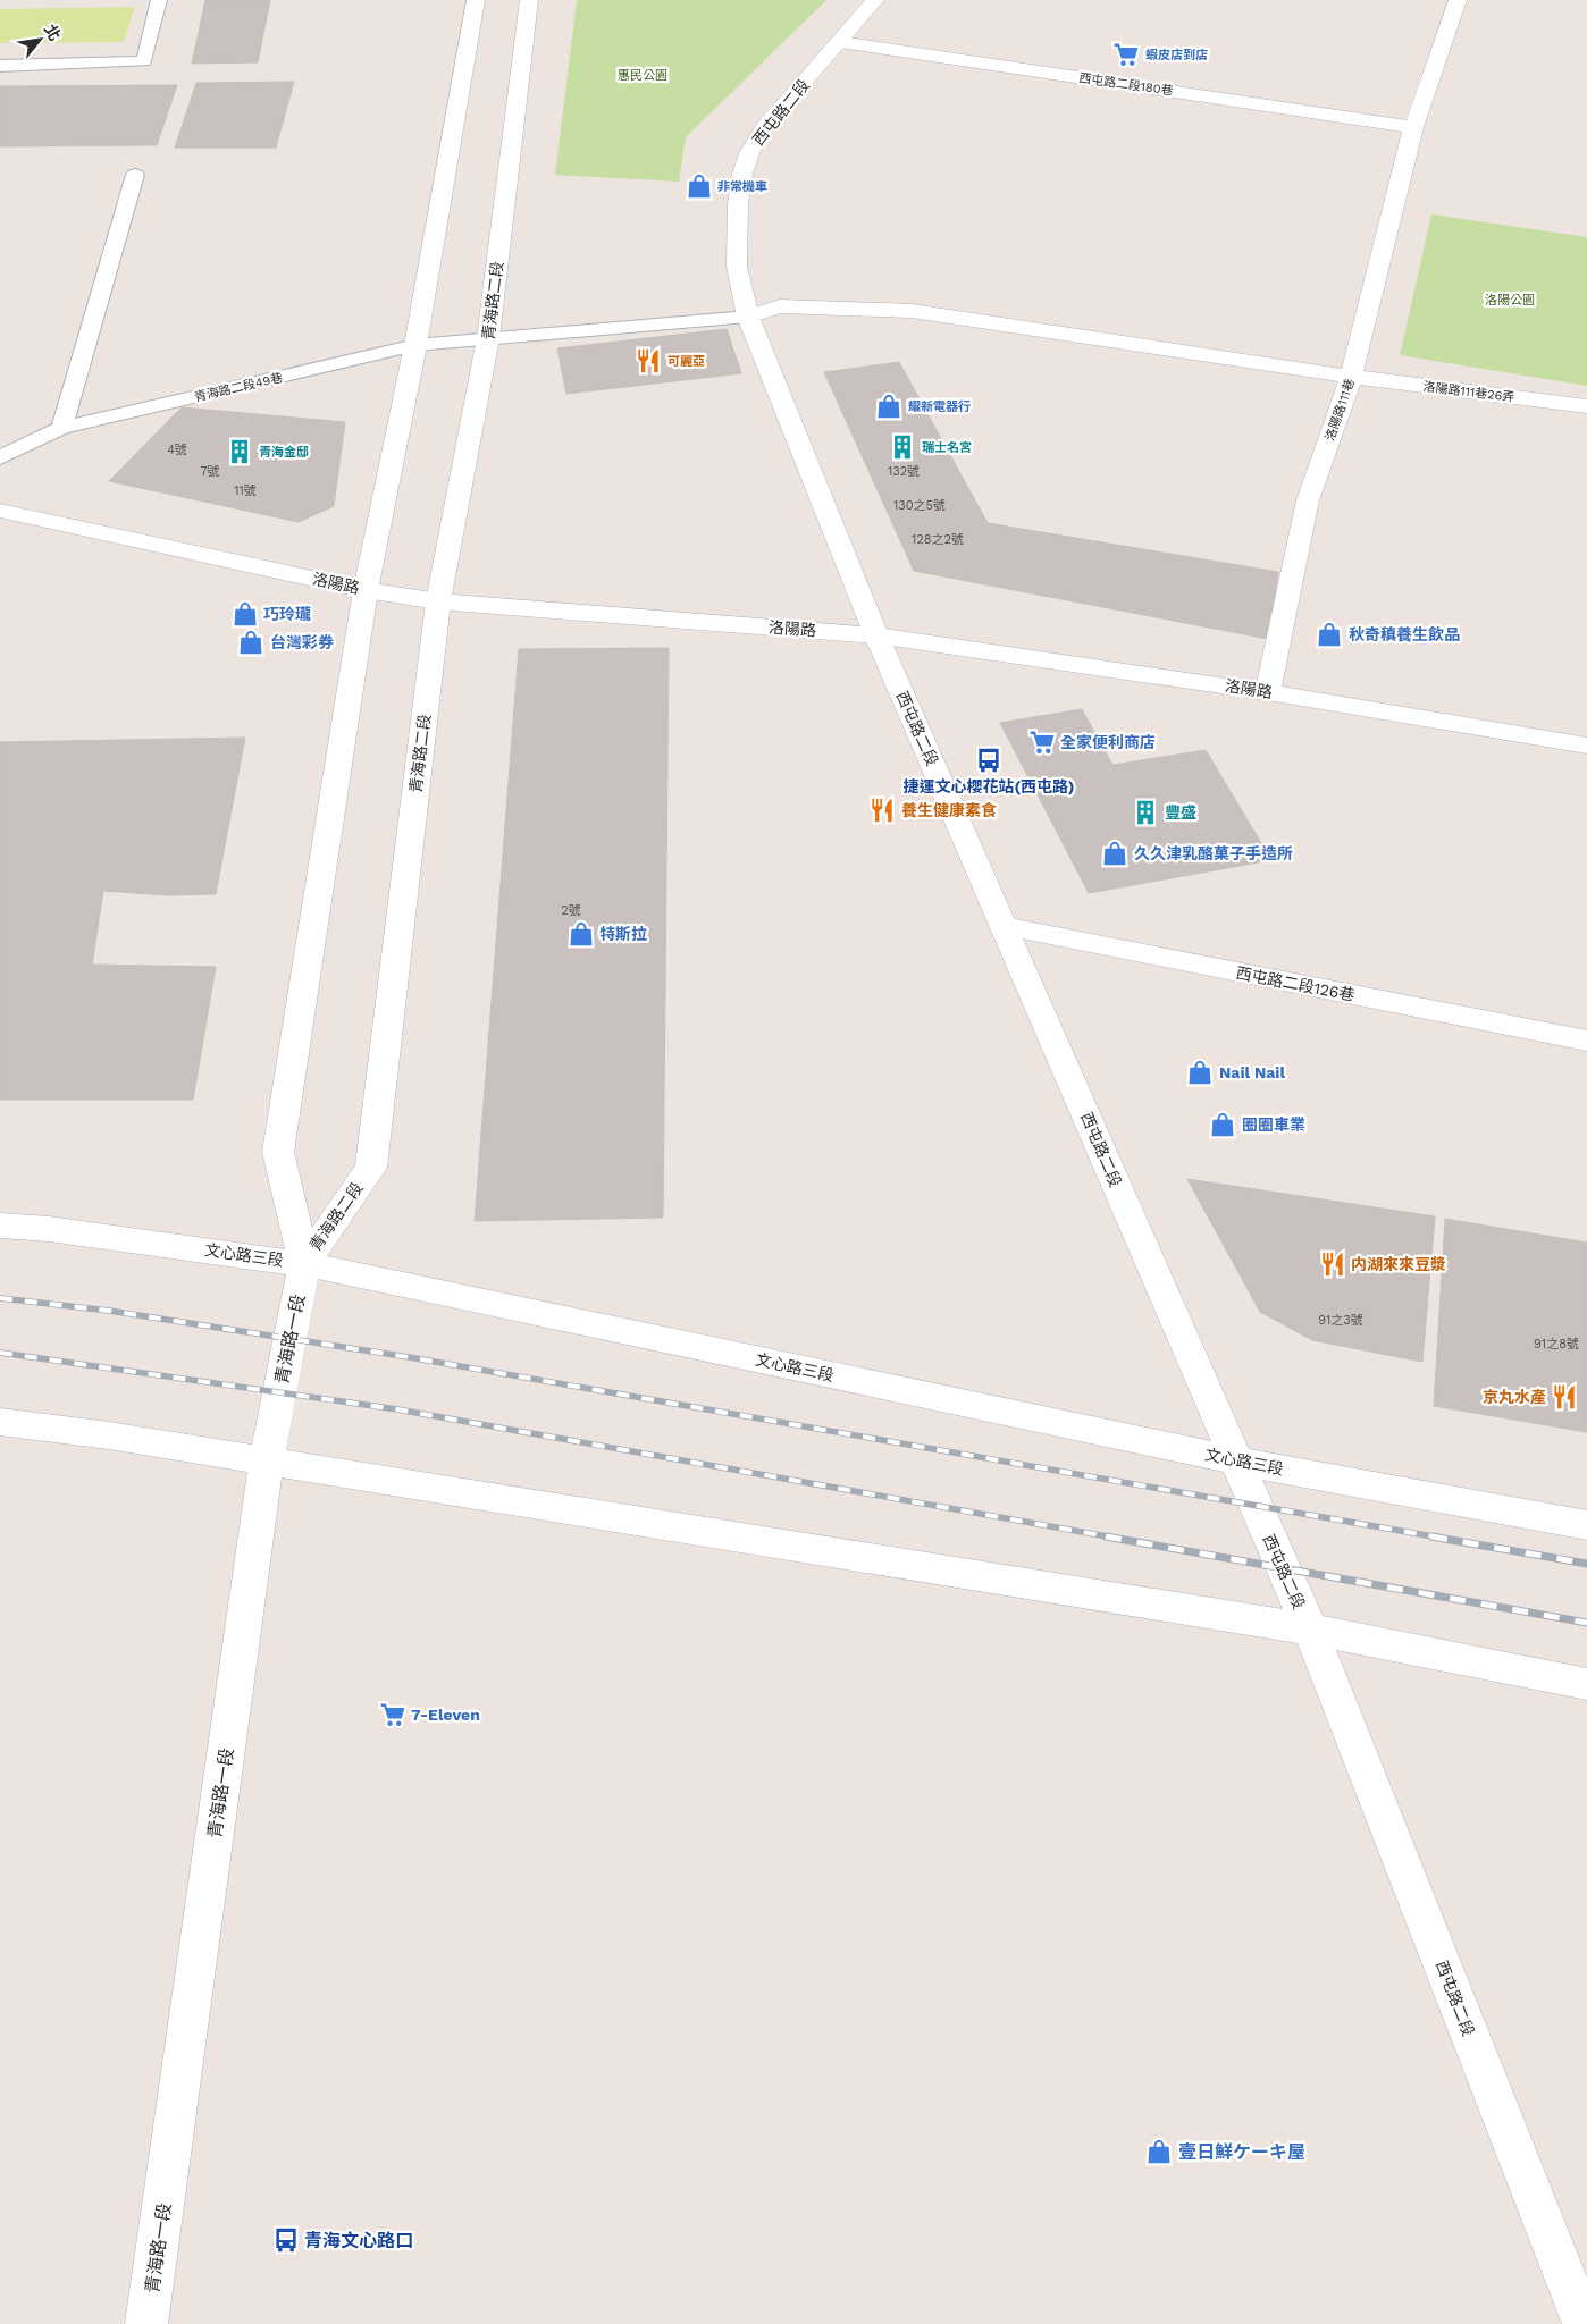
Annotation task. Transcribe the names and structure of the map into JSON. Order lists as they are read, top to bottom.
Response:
{
  "streets": {
    "street": [
      "西屯路二段180巷",
      "西屯路二段",
      "青海路二段",
      "洛陽路111巷26弄",
      "洛陽路111巷",
      "洛陽路",
      "西屯路二段126巷",
      "文心路三段",
      "青海路一段"
    ],
    "lane": ["青海路二段49巷"]
  },
  "crossings": [
    ["西屯路二段180巷", "西屯路二段"],
    ["西屯路二段180巷", "洛陽路111巷"],
    ["西屯路二段", "青海路二段49巷"],
    ["西屯路二段", "洛陽路111巷26弄"],
    ["西屯路二段", "洛陽路"],
    ["西屯路二段", "西屯路二段126巷"],
    ["西屯路二段", "文心路三段"],
    ["青海路二段", "青海路二段49巷"],
    ["青海路二段", "洛陽路"],
    ["青海路二段", "文心路三段"],
    ["青海路二段", "青海路一段"],
    ["青海路二段49巷", "洛陽路111巷26弄"],
    ["洛陽路111巷26弄", "洛陽路111巷"],
    ["洛陽路111巷", "洛陽路"],
    ["文心路三段", "青海路一段"]
  ],
  "parks": ["惠民公園", "洛陽公園"],
  "places": {
    "supermarket": ["蝦皮店到店", "全家便利商店", "7-Eleven"],
    "shop": [
      "非常機車",
      "耀新電器行",
      "巧玲瓏",
      "秋奇稹養生飲品",
      "台灣彩券",
      "久久津乳酪菓子手造所",
      "特斯拉",
      "Nail Nail",
      "圈圈車業",
      "壹日鮮ケーキ屋"
    ],
    "restaurant": [
      "可麗亞",
      "養生健康素食",
      "内湖來來豆漿",
      "京丸水產"
    ],
    "building": ["瑞士名宮", "青海金邸", "豐盛"],
    "bus stop": ["捷運文心櫻花站(西屯路)", "青海文心路口"]
  },
  "house_numbers": [
    "4號",
    "7號",
    "132號",
    "11號",
    "130之5號",
    "128之2號",
    "2號",
    "91之3號",
    "91之8號"
  ],
  "north": "top right"
}
